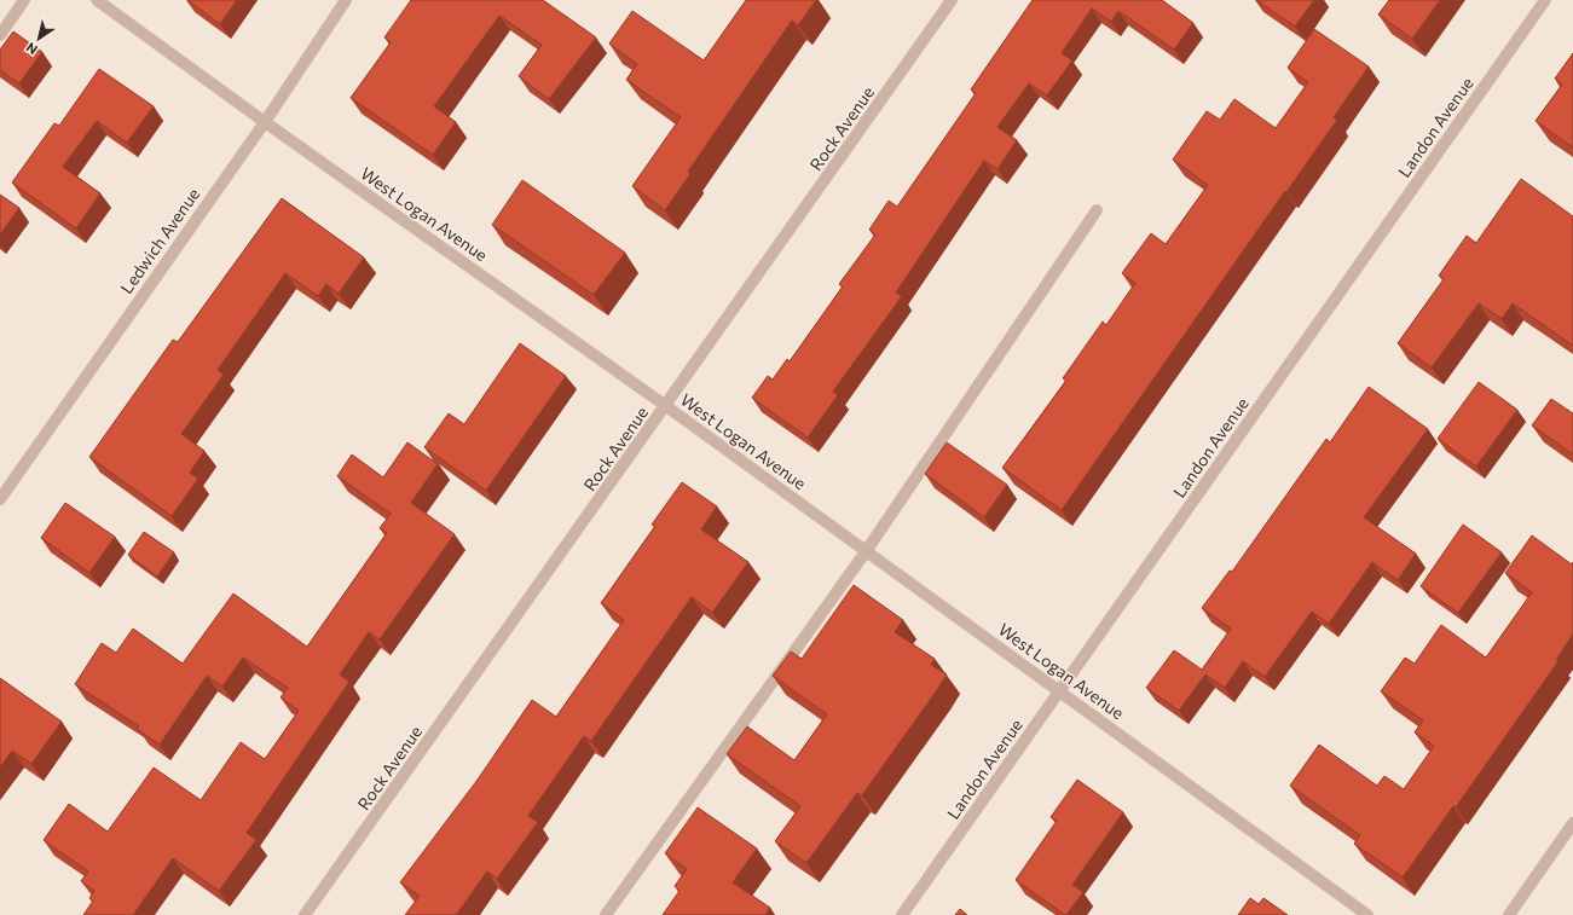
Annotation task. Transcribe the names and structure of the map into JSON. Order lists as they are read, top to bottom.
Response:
{
  "streets": {
    "street": [
      "Landon Avenue",
      "Rock Avenue",
      "West Logan Avenue",
      "Ledwich Avenue"
    ]
  },
  "crossings": [
    ["Landon Avenue", "West Logan Avenue"],
    ["Rock Avenue", "West Logan Avenue"],
    ["West Logan Avenue", "Ledwich Avenue"]
  ],
  "north": "bottom left"
}
